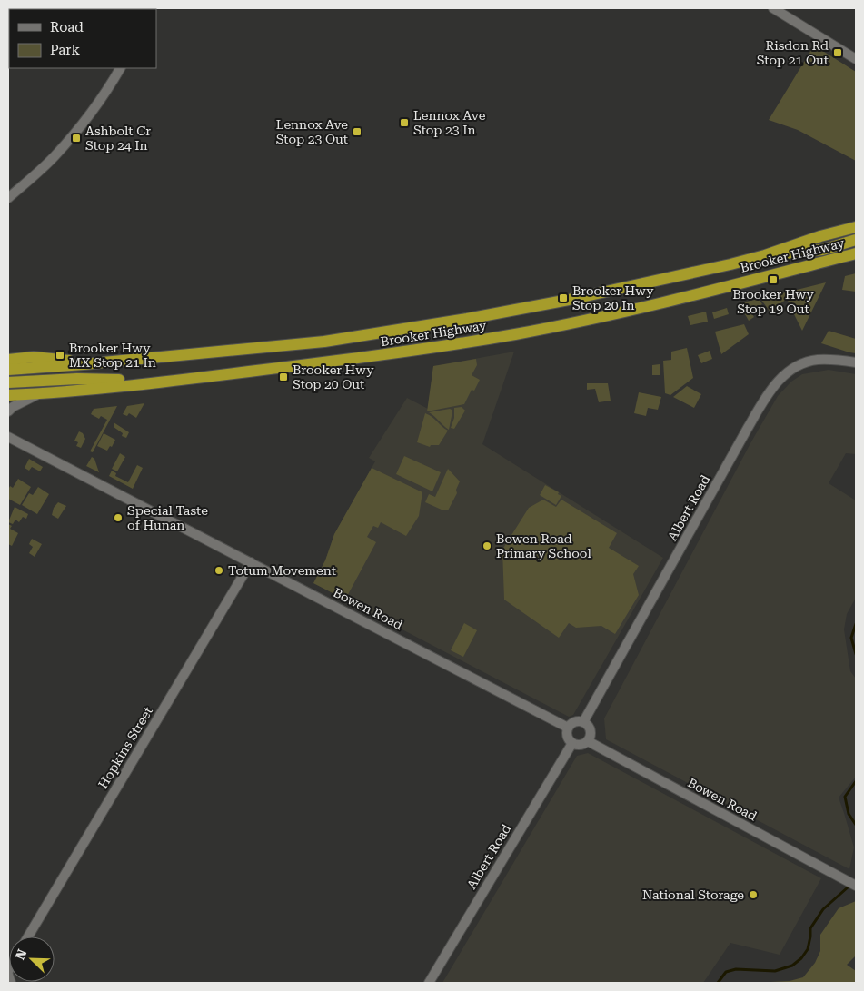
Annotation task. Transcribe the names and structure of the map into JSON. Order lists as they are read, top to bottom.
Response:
{
  "streets": {
    "highway": ["Brooker Highway"],
    "street": ["Albert Road", "Bowen Road", "Hopkins Street"]
  },
  "crossings": [
    ["Albert Road", "Bowen Road"],
    ["Bowen Road", "Hopkins Street"]
  ],
  "places": {
    "transit": [
      "Risdon Rd Stop 21 Out",
      "Lennox Ave Stop 23 In",
      "Lennox Ave Stop 23 Out",
      "Ashbolt Cr Stop 24 In",
      "Brooker Hwy Stop 19 Out",
      "Brooker Hwy Stop 20 In",
      "Brooker Hwy MX Stop 21 In",
      "Brooker Hwy Stop 20 Out"
    ],
    "other": [
      "Special Taste of Hunan",
      "Bowen Road Primary School",
      "Totum Movement",
      "National Storage"
    ]
  },
  "legend": ["Road", "Park"],
  "north": "top left"
}
